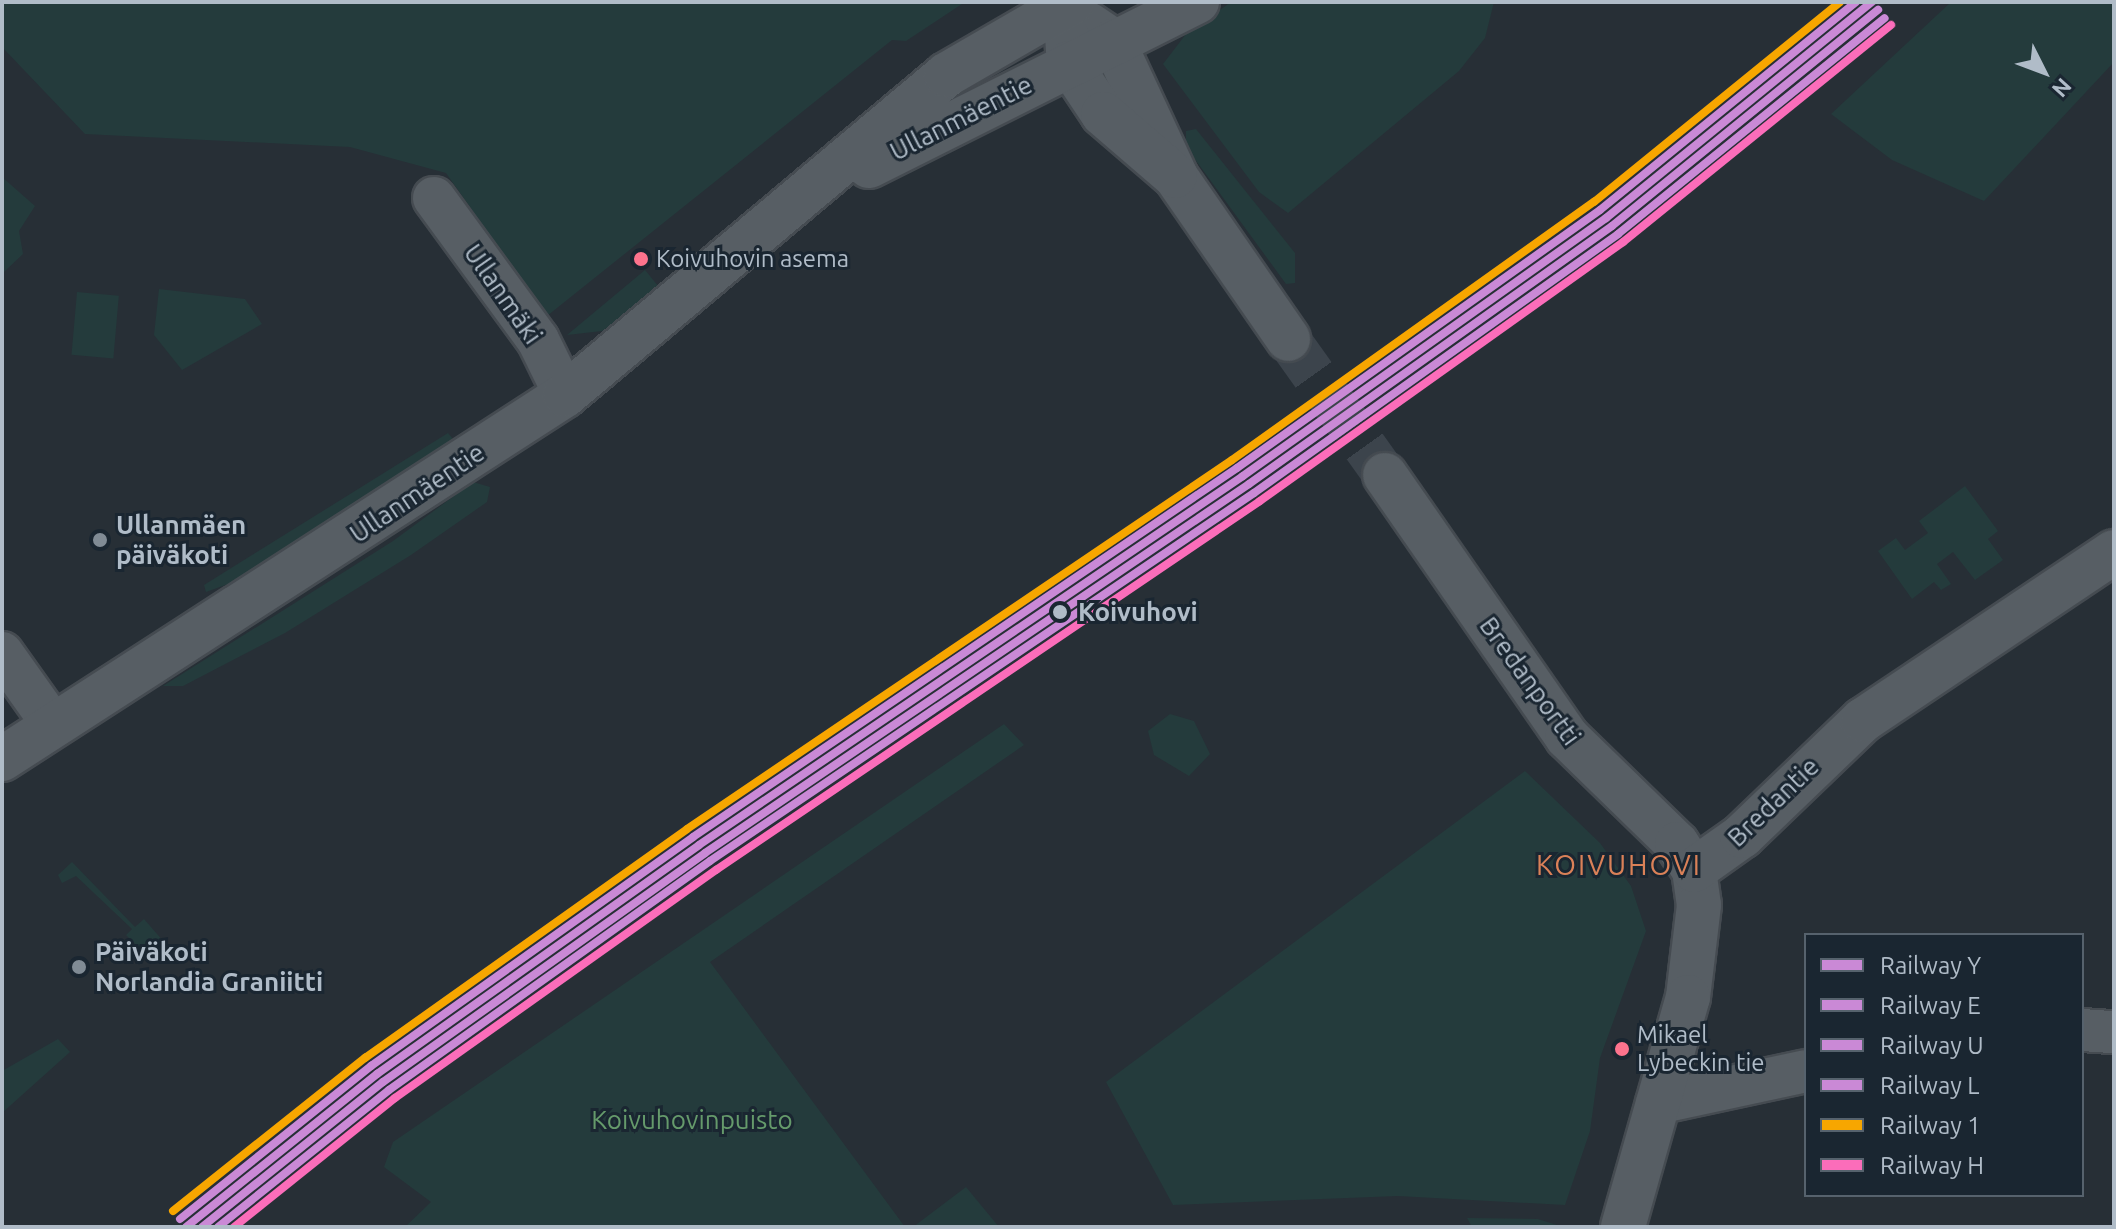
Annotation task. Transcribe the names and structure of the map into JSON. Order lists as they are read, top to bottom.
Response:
{
  "streets": {
    "street": [
      "Ullanmäentie",
      "Ullanmäki",
      "Bredanportti",
      "Bredantie"
    ]
  },
  "crossings": [
    ["Ullanmäentie", "Ullanmäki"],
    ["Bredanportti", "Bredantie"]
  ],
  "districts": ["KOIVUHOVI"],
  "parks": ["Koivuhovinpuisto"],
  "places": [
    "Koivuhovin asema",
    "Ullanmäen päiväkoti",
    "Koivuhovi",
    "Päiväkoti Norlandia Graniitti",
    "Mikael Lybeckin tie"
  ],
  "lines": [
    "rail line Y",
    "rail line U",
    "rail line 1",
    "rail line E",
    "rail line L",
    "rail line H"
  ],
  "legend": [
    "Railway Y",
    "Railway E",
    "Railway U",
    "Railway L",
    "Railway 1",
    "Railway H"
  ],
  "north": "bottom right"
}
